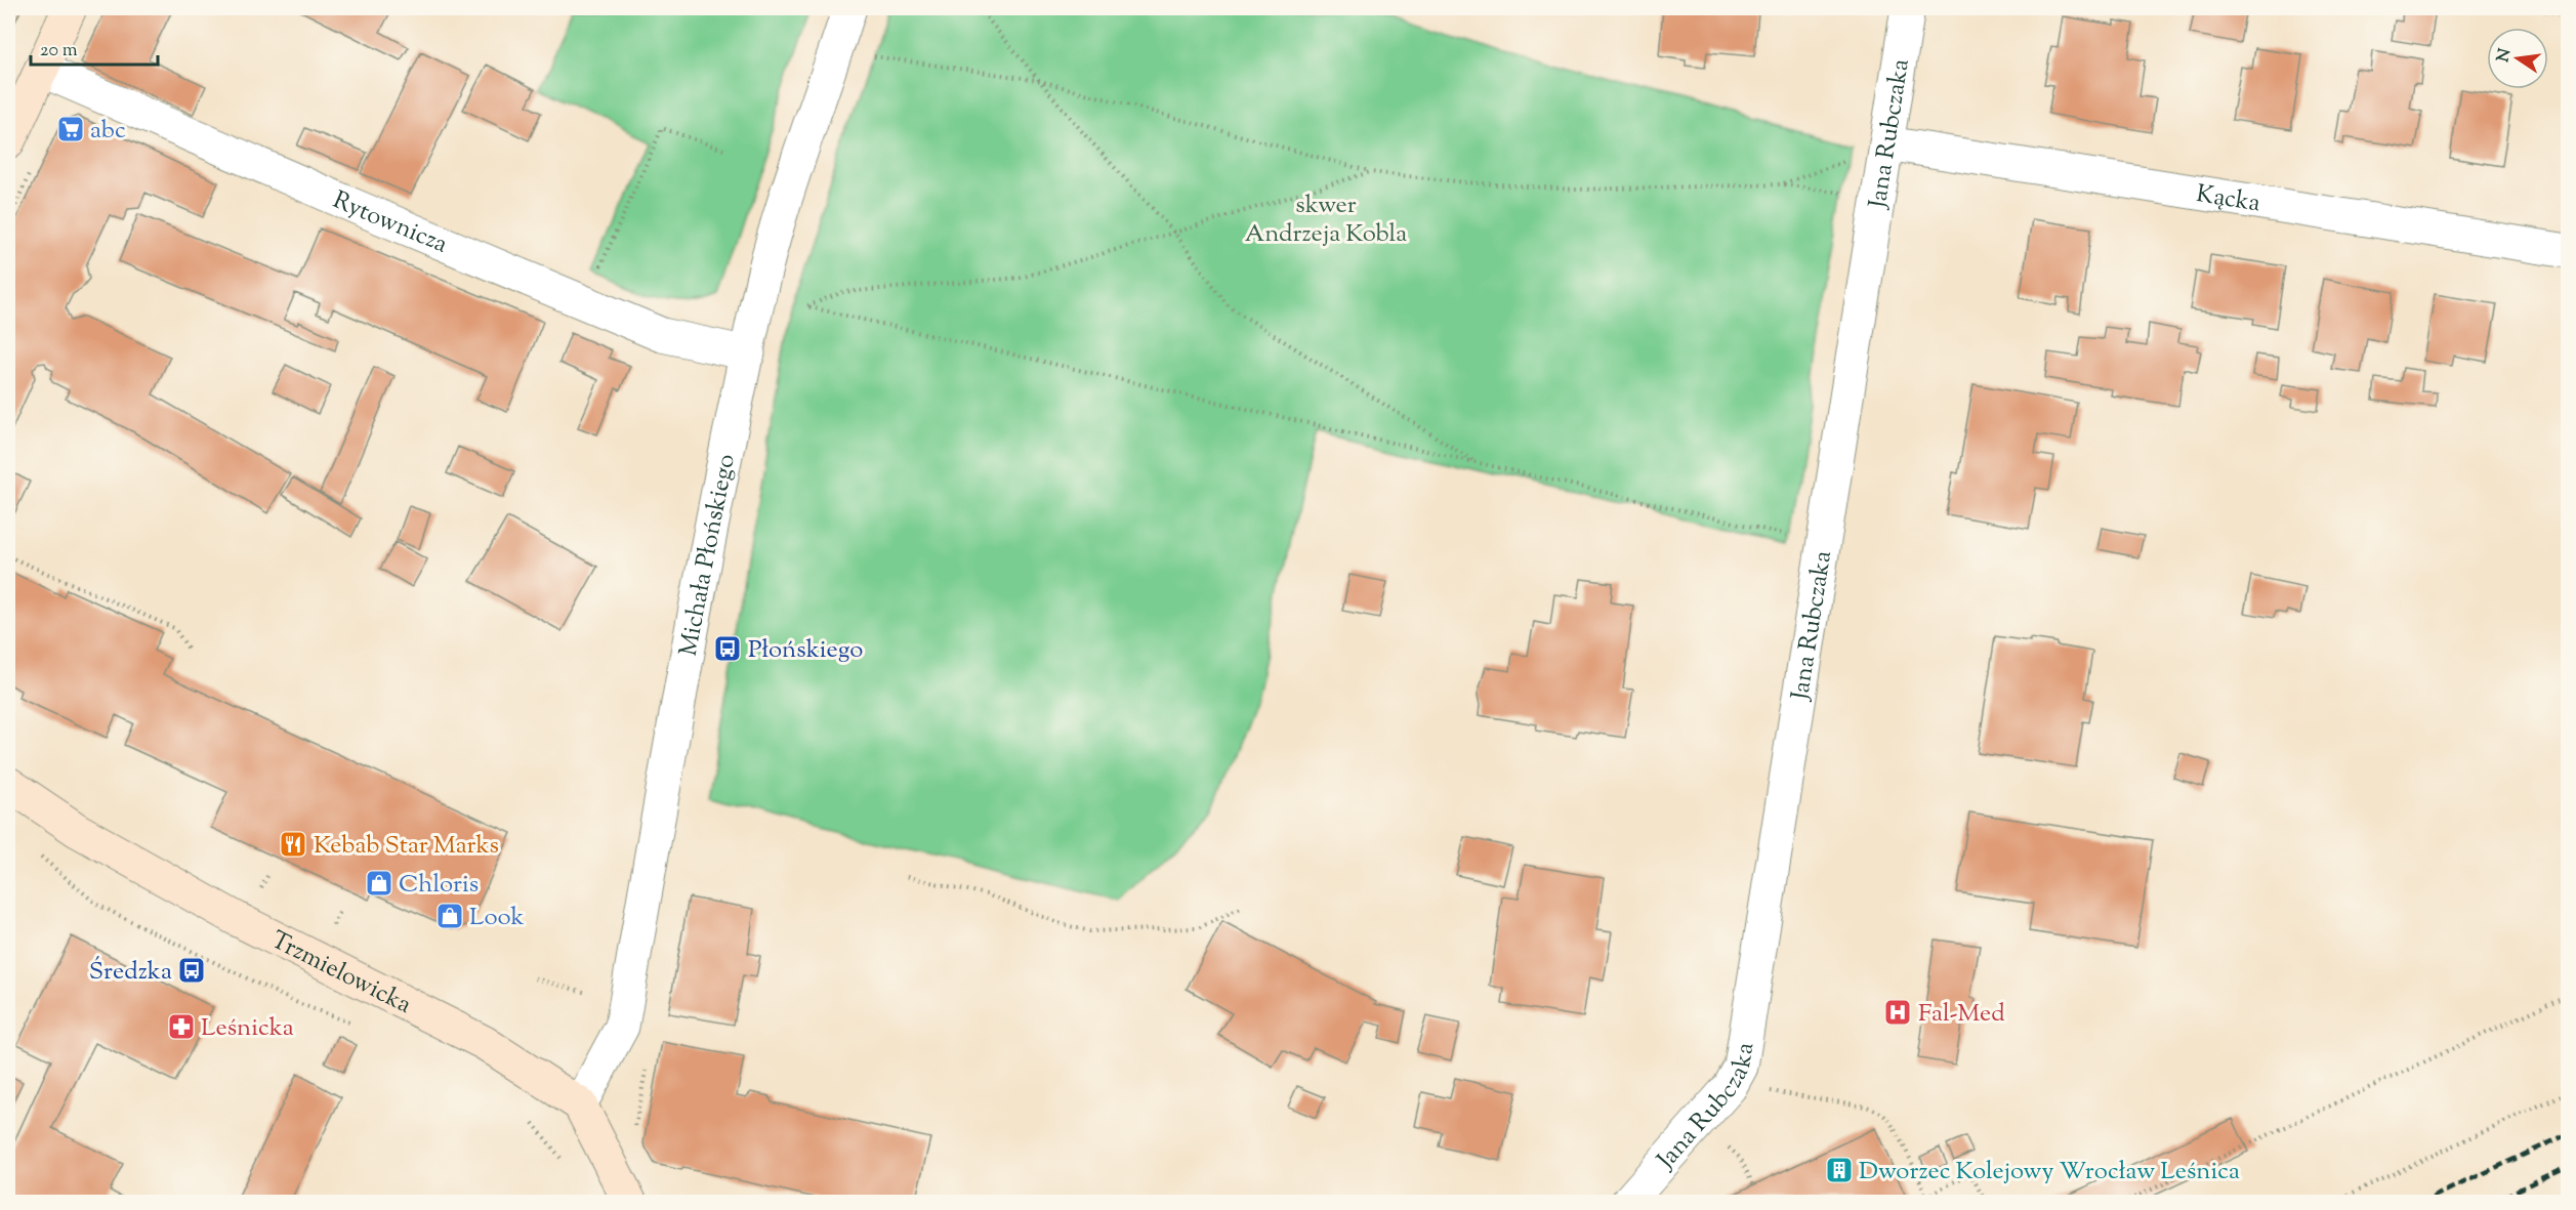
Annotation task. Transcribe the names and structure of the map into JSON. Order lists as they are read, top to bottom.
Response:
{
  "streets": {
    "street": [
      "Jana Rubczaka",
      "Kącka",
      "Rytownicza",
      "Michała Płońskiego",
      "Trzmielowicka"
    ]
  },
  "crossings": [
    ["Jana Rubczaka", "Kącka"],
    ["Rytownicza", "Michała Płońskiego"],
    ["Michała Płońskiego", "Trzmielowicka"]
  ],
  "parks": ["skwer Andrzeja Kobla"],
  "places": {
    "supermarket": ["abc"],
    "bus stop": ["Płońskiego", "Średzka"],
    "restaurant": ["Kebab Star Marks"],
    "shop": ["Chloris", "Look"],
    "hospital": ["Fal-Med"],
    "pharmacy": ["Leśnicka"],
    "building": ["Dworzec Kolejowy Wrocław Leśnica"]
  },
  "scale_bar": "20 m",
  "north": "left"
}
